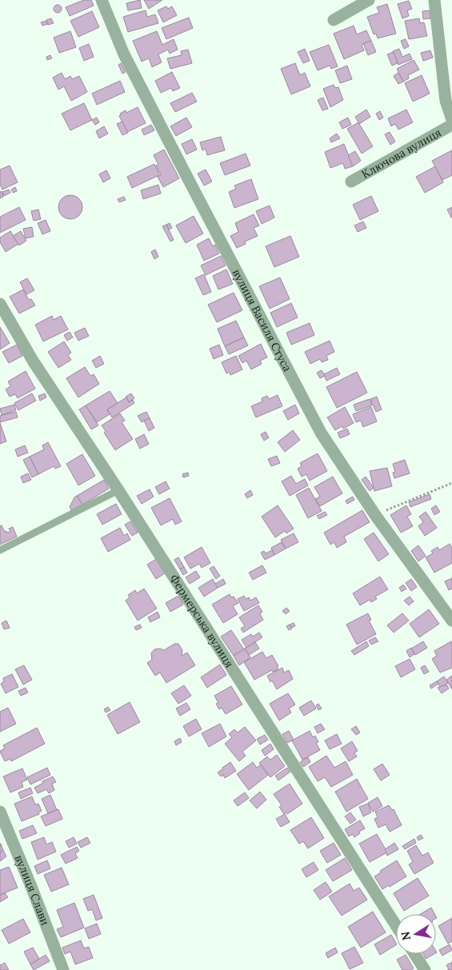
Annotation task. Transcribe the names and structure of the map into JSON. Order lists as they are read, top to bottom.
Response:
{
  "streets": {
    "street": [
      "Ключова вулиця",
      "вулиця Василя Стуса",
      "Фермерська вулиця",
      "вулиця Слави"
    ]
  },
  "north": "left"
}
